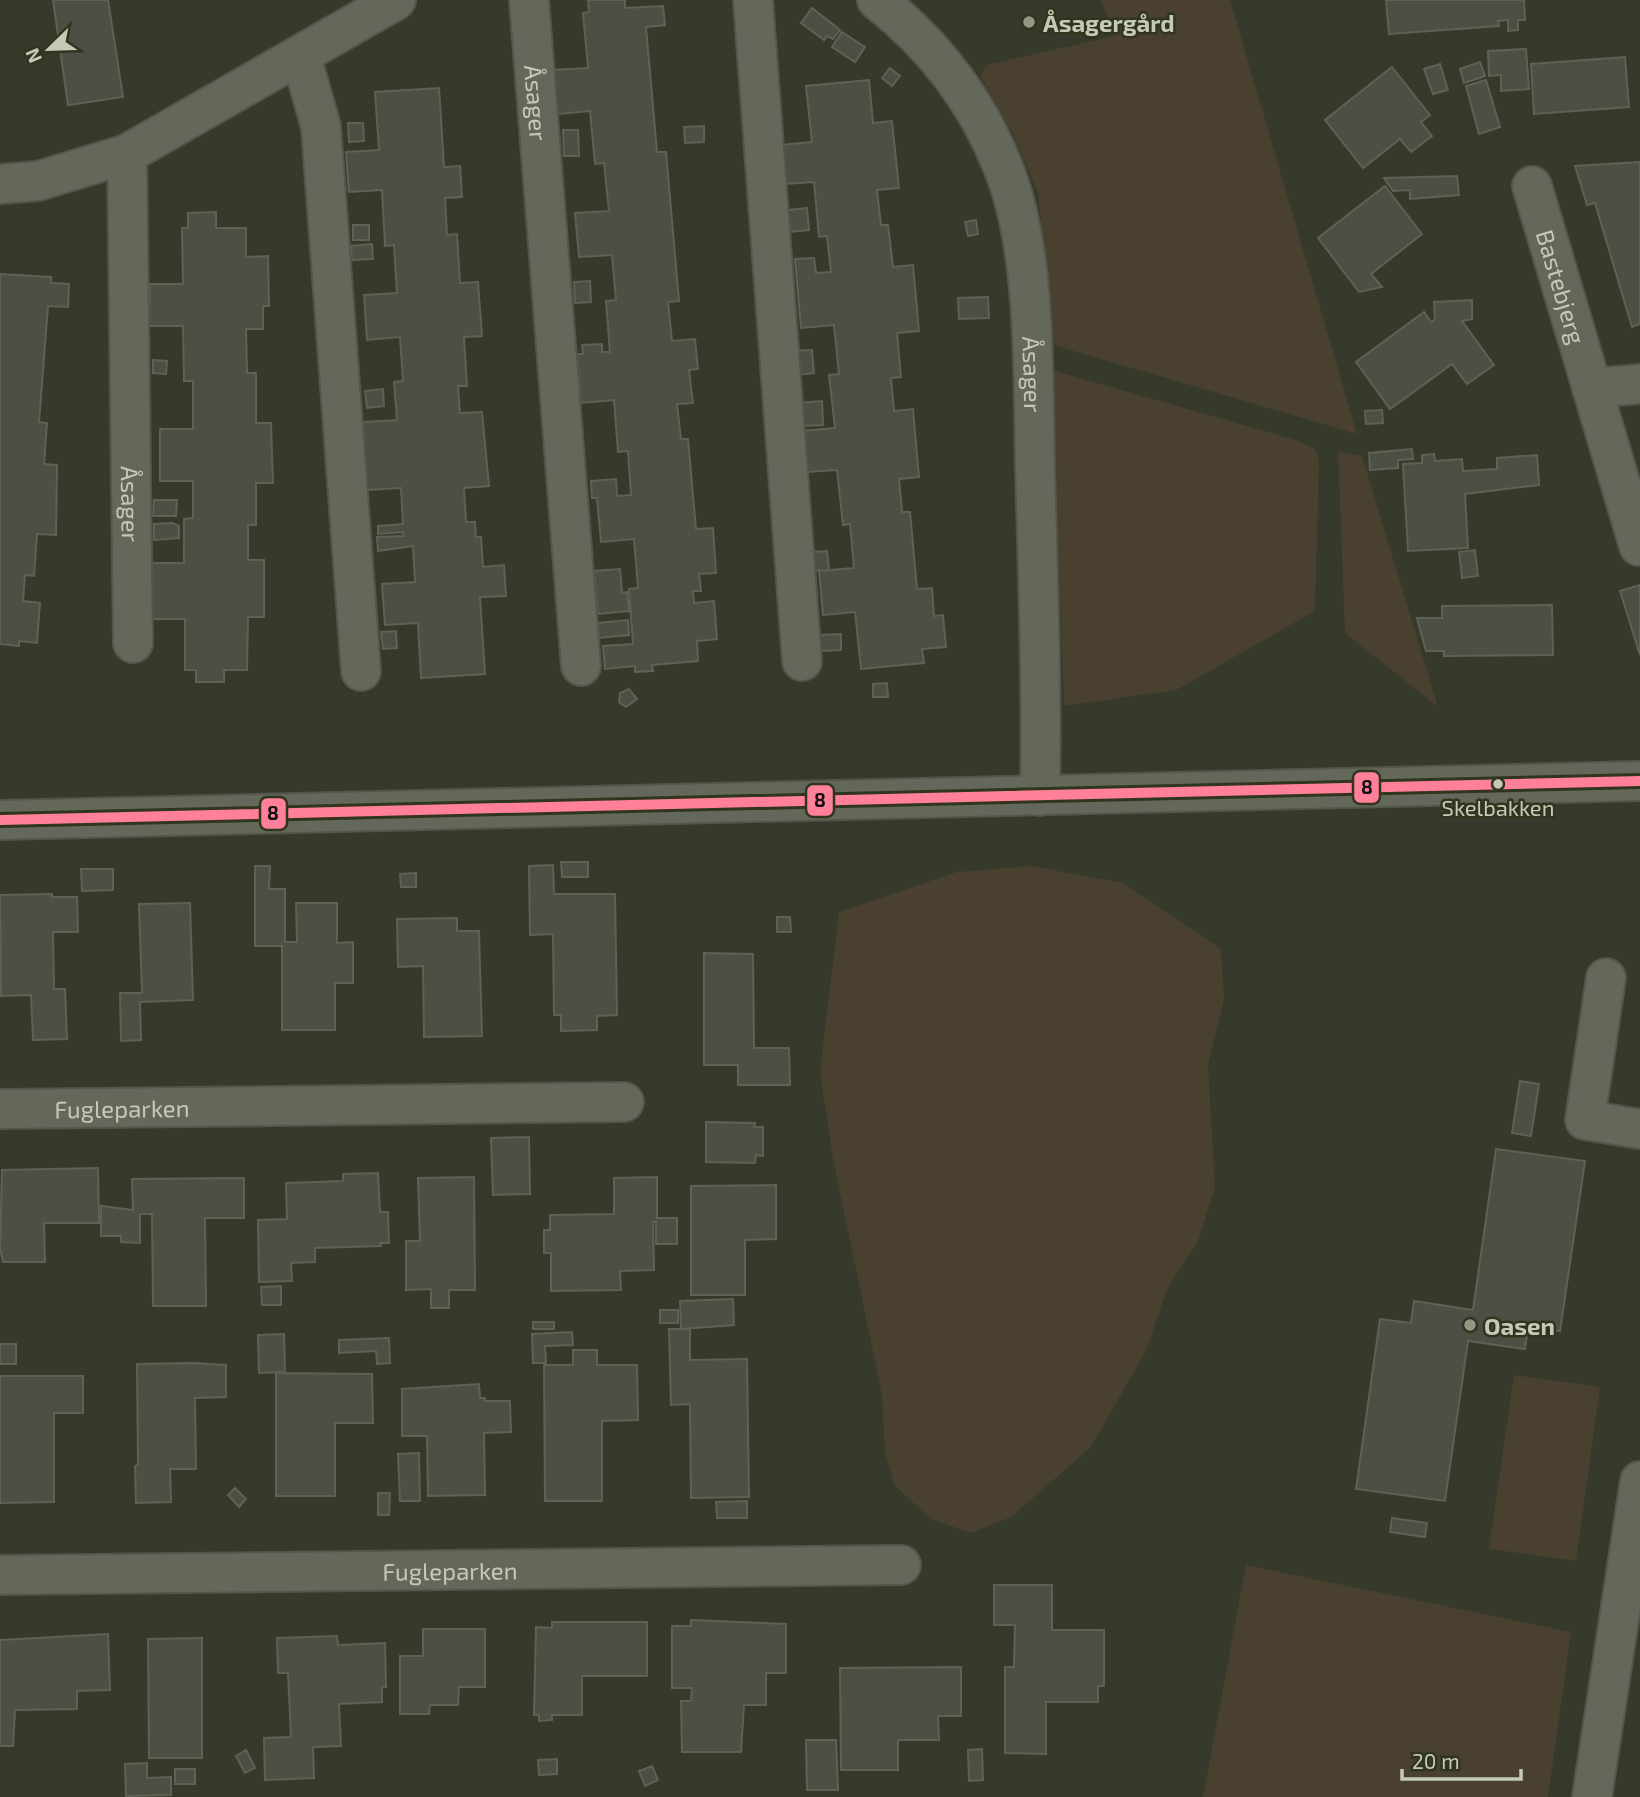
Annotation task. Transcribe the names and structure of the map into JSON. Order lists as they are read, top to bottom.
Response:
{
  "streets": {
    "street": ["Åsager", "Bastebjerg", "Fugleparken"]
  },
  "places": ["Åsagergård", "Skelbakken", "Oasen"],
  "lines": ["transit line 8"],
  "scale_bar": "20 m",
  "north": "bottom left"
}
